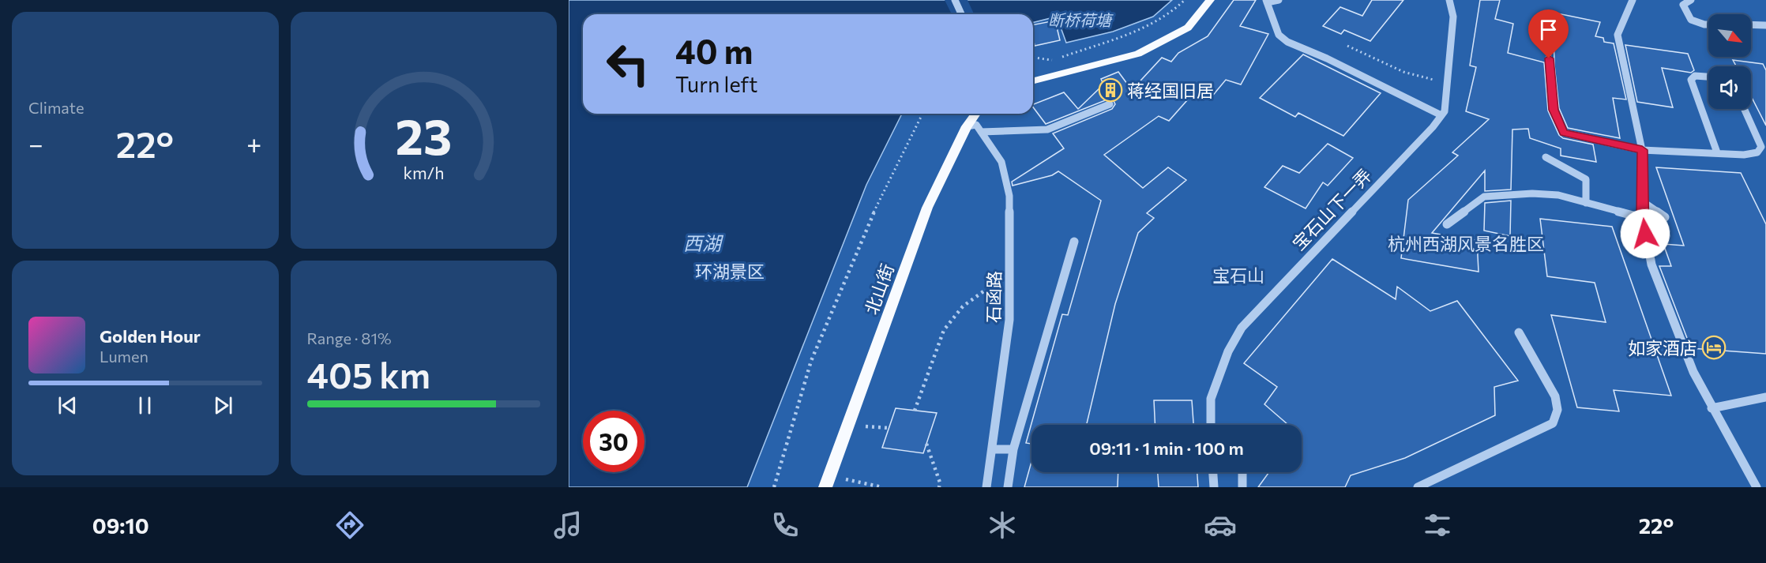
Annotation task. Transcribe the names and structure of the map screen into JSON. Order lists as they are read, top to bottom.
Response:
{
  "streets": {
    "main road": ["北山街"],
    "street": ["宝石山下一弄", "石函路"]
  },
  "water": ["断桥荷塘", "西湖"],
  "parks": ["杭州西湖风景名胜区", "环湖景区", "宝石山"],
  "places": {
    "building": ["蒋经国旧居"],
    "hotel": ["如家酒店"]
  },
  "north": "bottom right",
  "page": {
    "tile": [
      "Climate",
      ["Range · 81%", "405 km"]
    ],
    "turn": ["40 m", "Turn left"],
    "heat": ["−", "22°", "+"],
    "song": ["Golden Hour", "Lumen"],
    "limit": "30",
    "trip": "09:11 · 1 min · 100 m",
    "tabs": ["09:10", "22°"],
    "gauge": ["23", "km/h"]
  }
}
